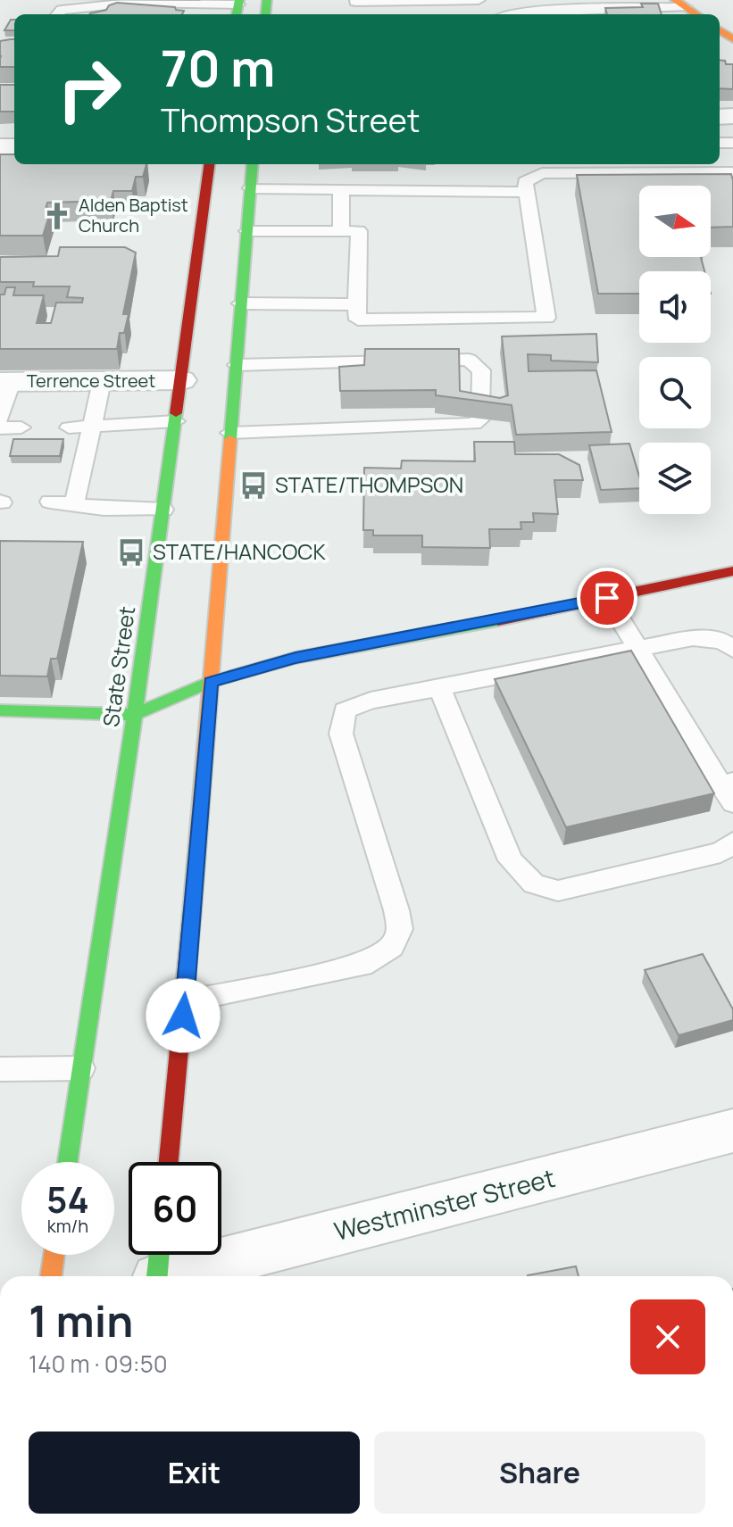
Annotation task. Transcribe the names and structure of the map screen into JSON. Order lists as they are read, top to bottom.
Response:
{
  "streets": {
    "main road": ["State Street"],
    "street": ["Terrence Street", "Westminster Street"]
  },
  "crossings": [
    ["Terrence Street", "State Street"]
  ],
  "places": {
    "church": ["Alden Baptist Church"],
    "bus stop": ["STATE/THOMPSON", "STATE/HANCOCK"]
  },
  "north": "right",
  "page": {
    "turn": ["70 m", "Thompson Street"],
    "speed": "54 km/h",
    "limit": "60",
    "heading": ["1 min", "140 m · 09:50"],
    "buttons": ["Exit", "Share"]
  }
}
